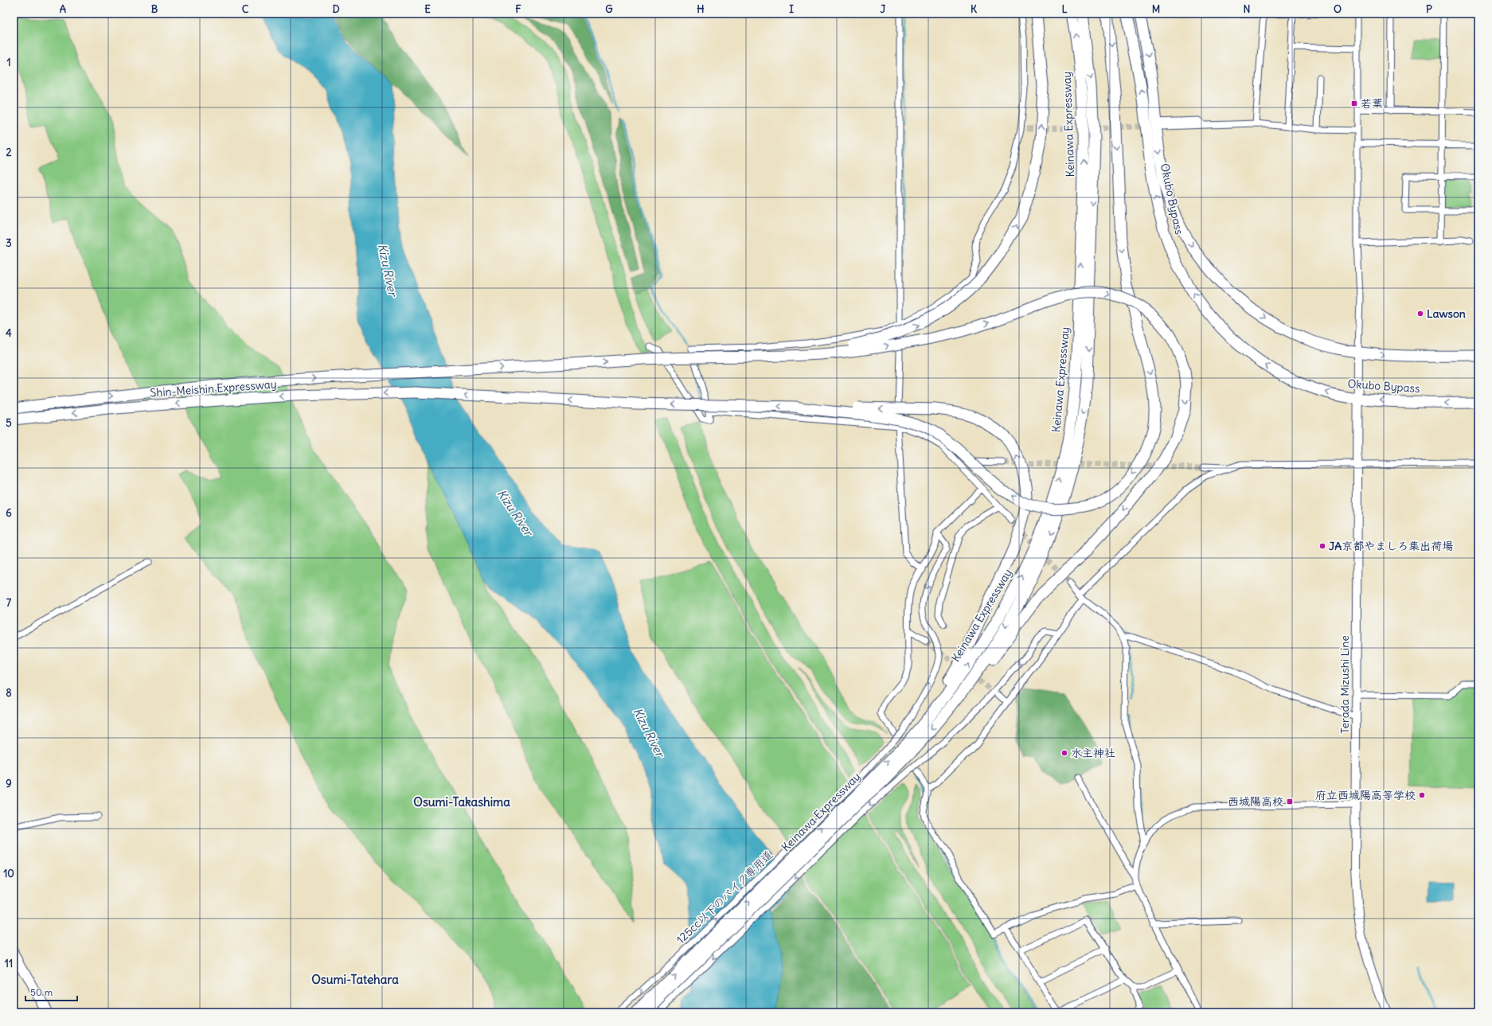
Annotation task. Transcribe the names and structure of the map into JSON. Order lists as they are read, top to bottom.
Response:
{
  "streets": {
    "highway": ["Keinawa Expressway", "Okubo Bypass", "Shin-Meishin Expressway"],
    "main road": ["Terada Mizushi Line"],
    "street": ["125cc以下のバイク専用道"]
  },
  "crossings": [
    ["Okubo Bypass", "Terada Mizushi Line"]
  ],
  "districts": ["Osumi-Takashima", "Osumi-Tatehara"],
  "water": ["Kizu River"],
  "places": {
    "transit": ["若葉", "西城陽高校"],
    "other": [
      "Lawson",
      "JA京都やましろ集出荷場",
      "水主神社",
      "府立西城陽高等学校"
    ]
  },
  "scale_bar": "50 m",
  "grid": {
    "columns": [
      "A",
      "B",
      "C",
      "D",
      "E",
      "F",
      "G",
      "H",
      "I",
      "J",
      "K",
      "L",
      "M",
      "N",
      "O",
      "P"
    ],
    "rows": [
      "1",
      "2",
      "3",
      "4",
      "5",
      "6",
      "7",
      "8",
      "9",
      "10",
      "11"
    ]
  }
}
